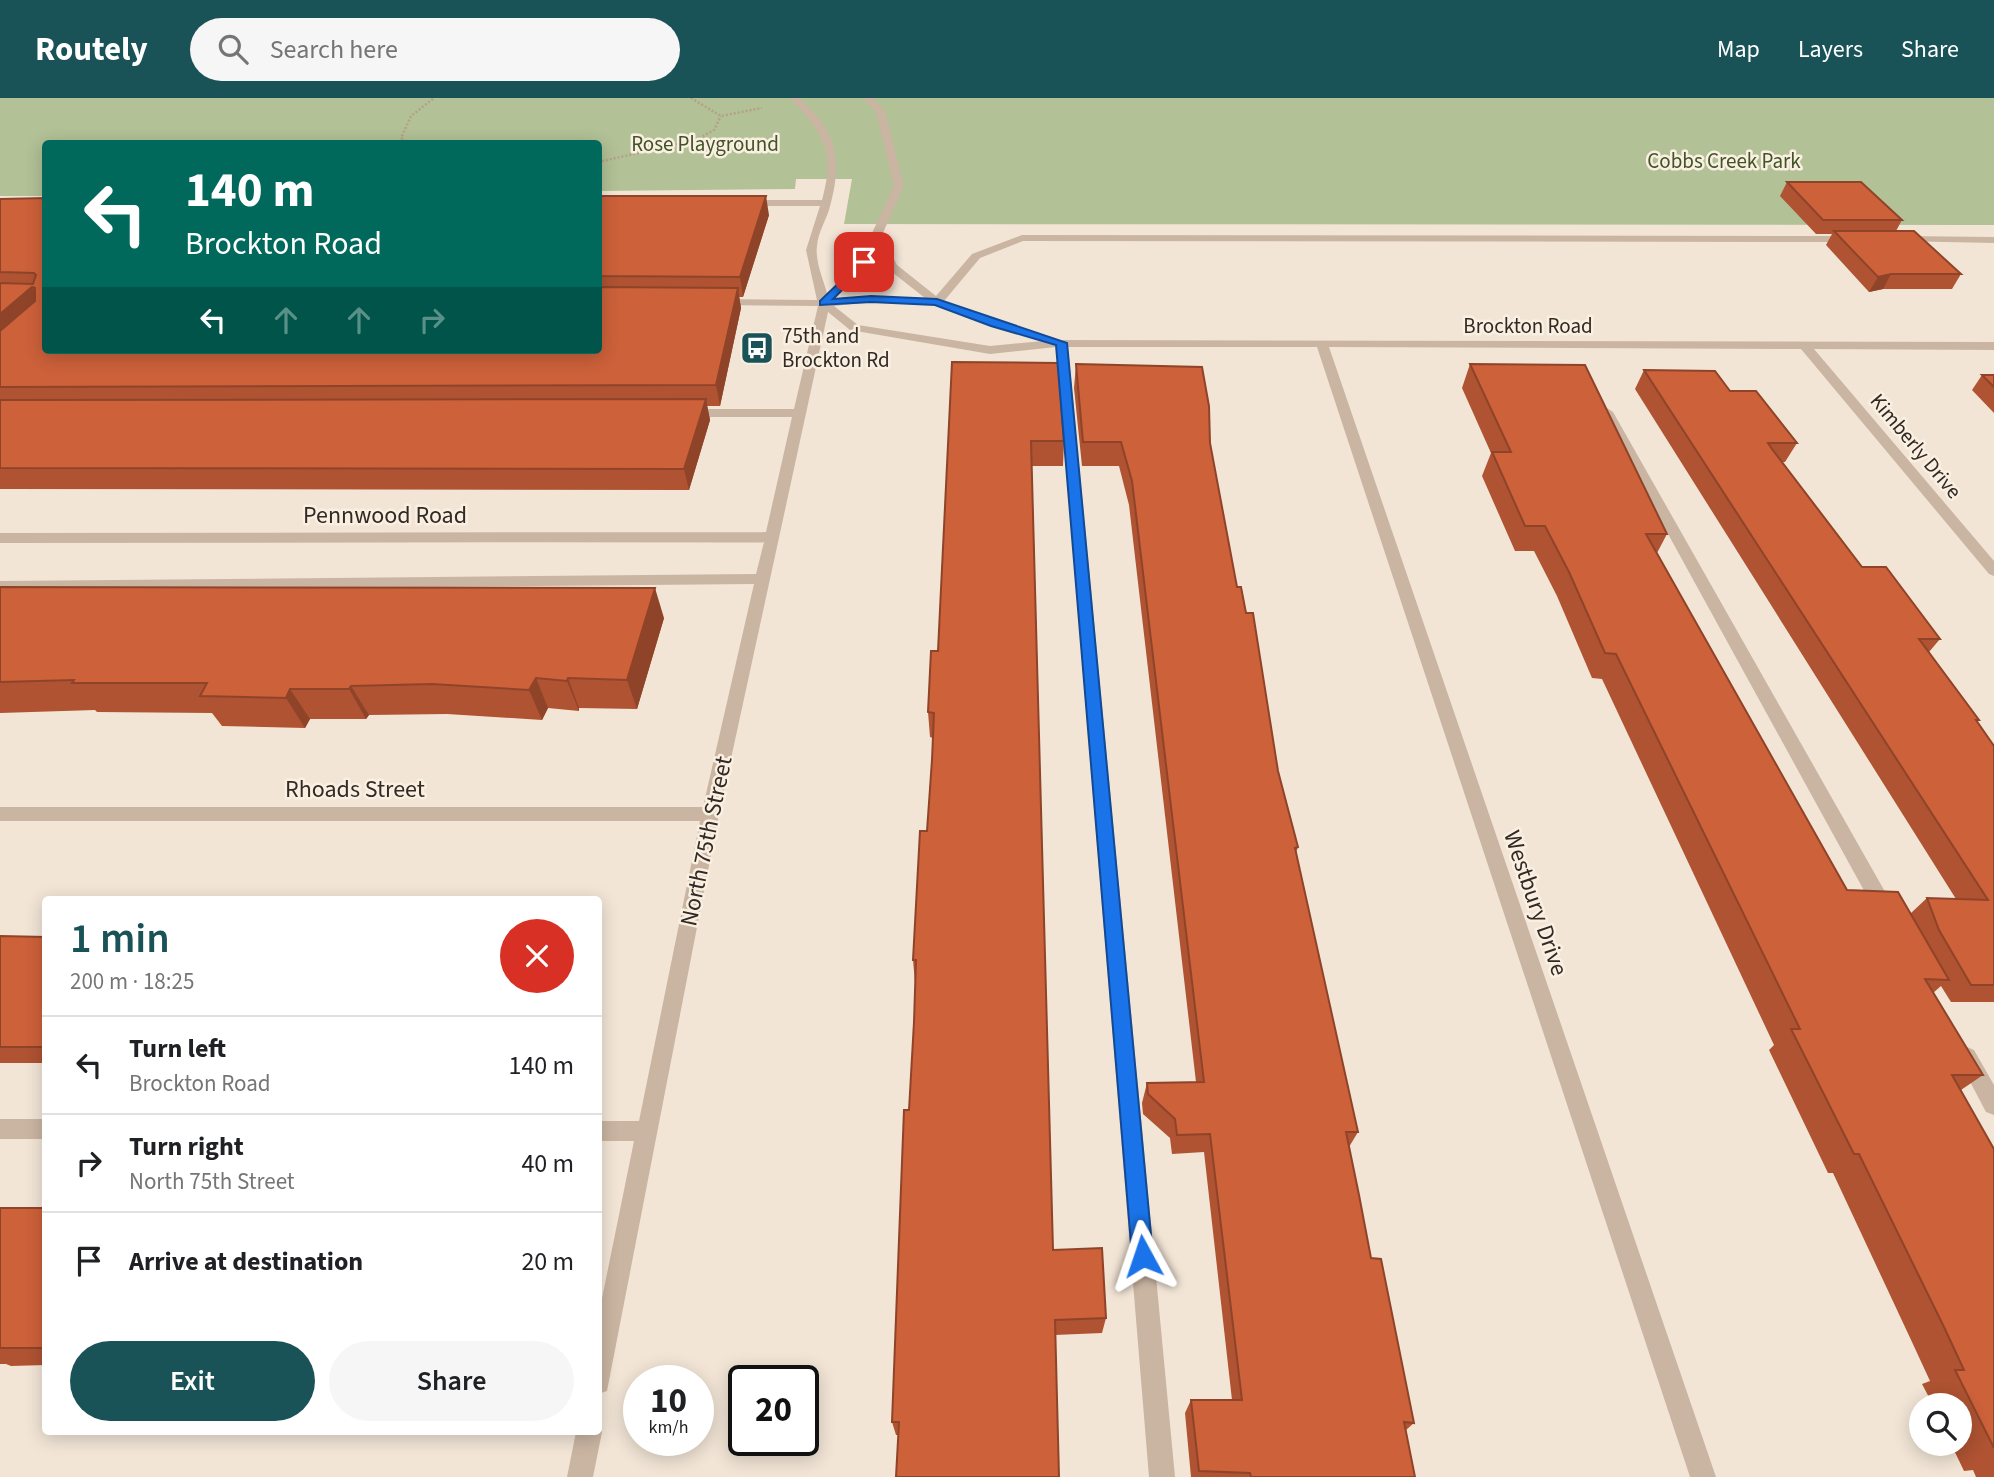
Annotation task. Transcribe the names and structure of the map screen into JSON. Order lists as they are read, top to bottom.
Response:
{
  "streets": {
    "street": [
      "Brockton Road",
      "Kimberly Drive",
      "Pennwood Road",
      "Rhoads Street",
      "North 75th Street",
      "Westbury Drive"
    ]
  },
  "crossings": [
    ["Brockton Road", "Kimberly Drive"],
    ["Brockton Road", "North 75th Street"],
    ["Brockton Road", "Westbury Drive"],
    ["Pennwood Road", "North 75th Street"],
    ["Rhoads Street", "North 75th Street"]
  ],
  "parks": ["Rose Playground", "Cobbs Creek Park"],
  "places": {
    "bus stop": ["75th and Brockton Rd"]
  },
  "page": {
    "header": "Routely",
    "search": "Search here",
    "nav": ["Map", "Layers", "Share"],
    "turn": ["140 m", "Brockton Road"],
    "heading": ["1 min", "200 m · 18:25"],
    "list": [
      {
        "name": "Turn left",
        "note": "Brockton Road",
        "value": "140 m"
      },
      {
        "name": "Turn right",
        "note": "North 75th Street",
        "value": "40 m"
      },
      {
        "name": "Arrive at destination",
        "value": "20 m"
      }
    ],
    "buttons": ["Exit", "Share"],
    "speed": "10 km/h",
    "limit": "20"
  }
}
